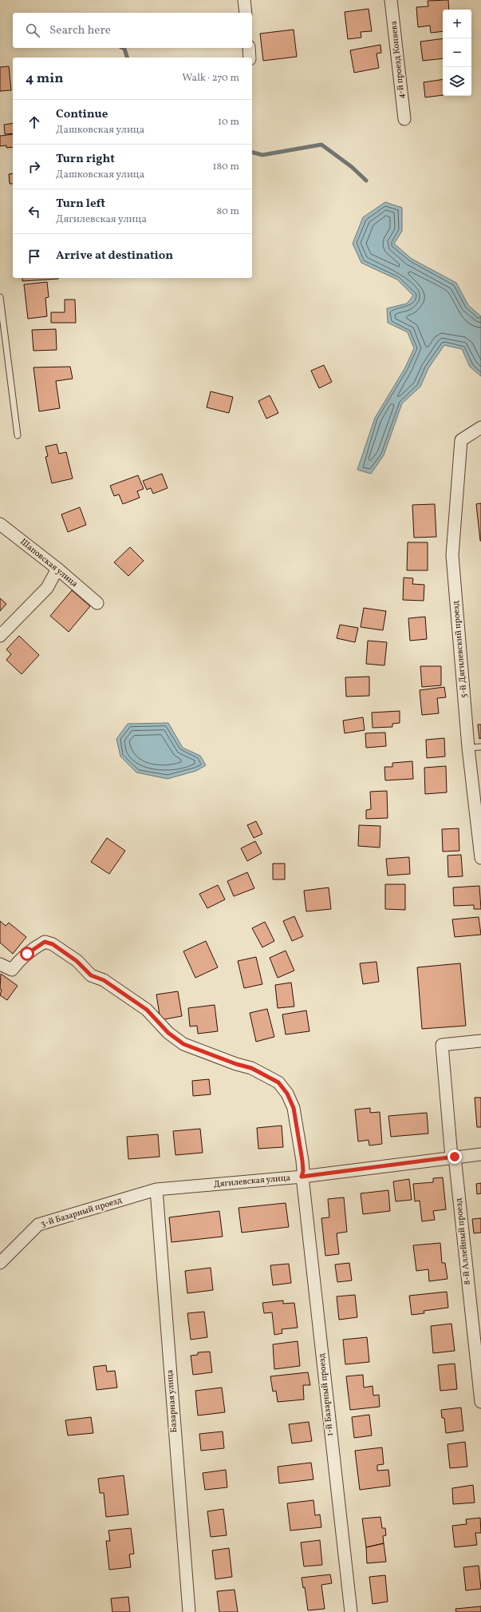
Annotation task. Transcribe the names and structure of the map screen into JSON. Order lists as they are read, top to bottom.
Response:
{
  "streets": {
    "street": [
      "4-й проезд Коняева",
      "Шаповская улица",
      "5-й Дягилевский проезд",
      "Дягилевская улица",
      "3-й Базарный проезд",
      "8-й Аллейный проезд",
      "1-й Базарный проезд",
      "Базарная улица"
    ]
  },
  "crossings": [
    ["Дягилевская улица", "3-й Базарный проезд"],
    ["Дягилевская улица", "8-й Аллейный проезд"],
    ["Дягилевская улица", "1-й Базарный проезд"],
    ["Дягилевская улица", "Базарная улица"],
    ["3-й Базарный проезд", "Базарная улица"]
  ],
  "page": {
    "map_buttons": ["+", "−"],
    "search": "Search here",
    "heading": ["4 min", "Walk · 270 m"],
    "list": [
      ["Continue", "Дашковская улица", "10 m"],
      ["Turn right", "Дашковская улица", "180 m"],
      ["Turn left", "Дягилевская улица", "80 m"],
      "Arrive at destination"
    ]
  }
}
